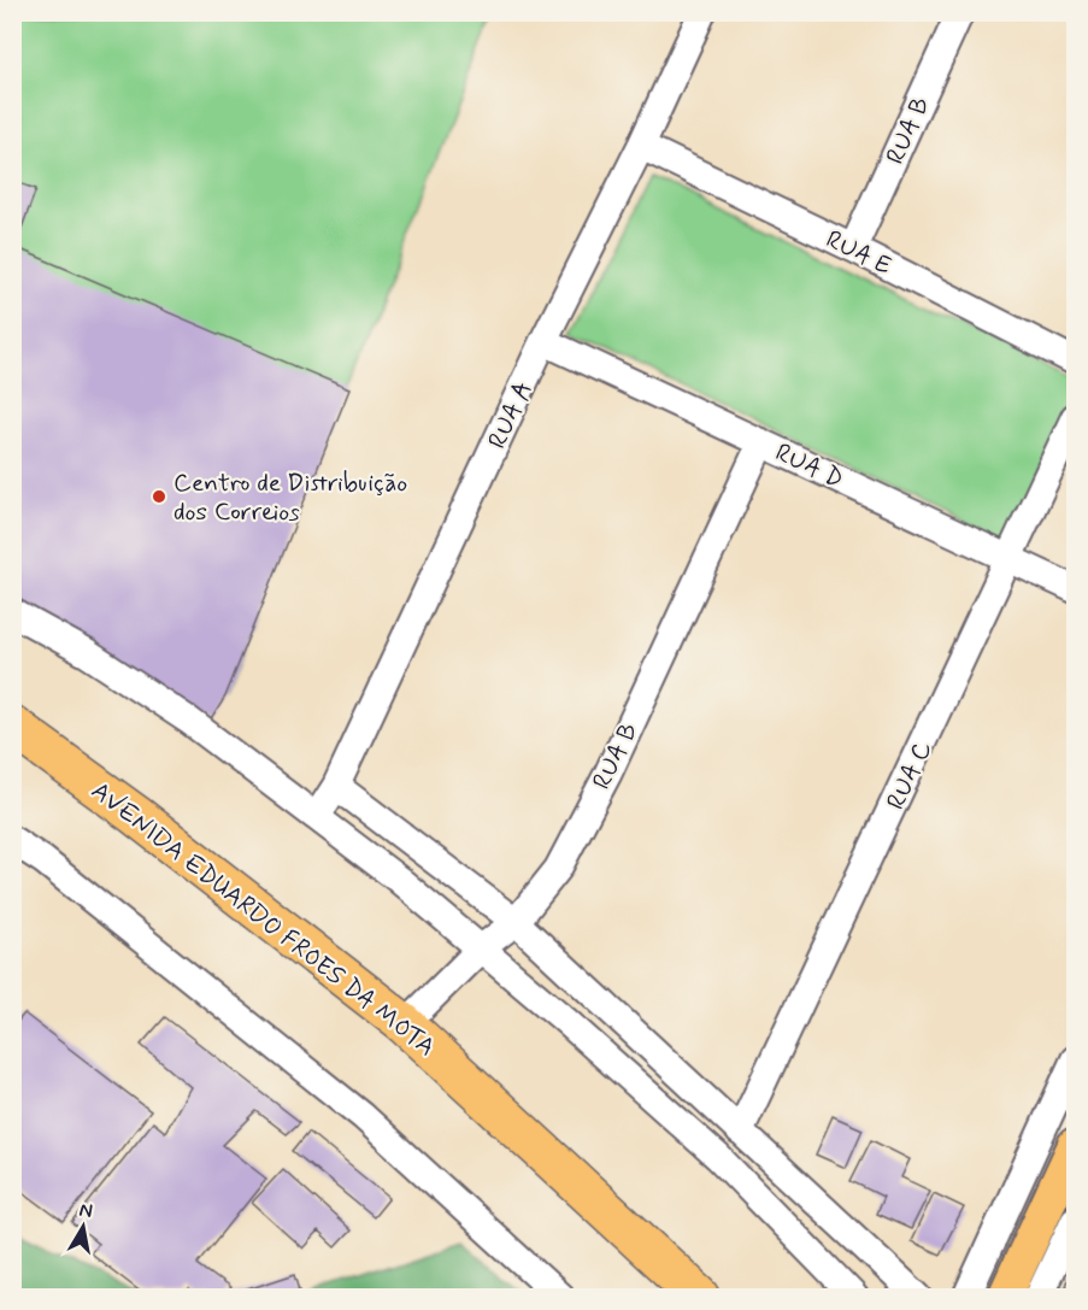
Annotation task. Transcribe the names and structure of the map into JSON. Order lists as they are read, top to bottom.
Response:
{
  "streets": {
    "highway": ["AVENIDA EDUARDO FROES DA MOTA"],
    "street": [
      "RUA B",
      "RUA E",
      "RUA A",
      "RUA D",
      "RUA C"
    ]
  },
  "crossings": [
    ["RUA B", "RUA E"],
    ["RUA B", "RUA D"],
    ["RUA B", "AVENIDA EDUARDO FROES DA MOTA"],
    ["RUA E", "RUA A"],
    ["RUA A", "RUA D"],
    ["RUA D", "RUA C"]
  ],
  "places": ["Centro de Distribuição dos Correios"],
  "north": "top"
}
